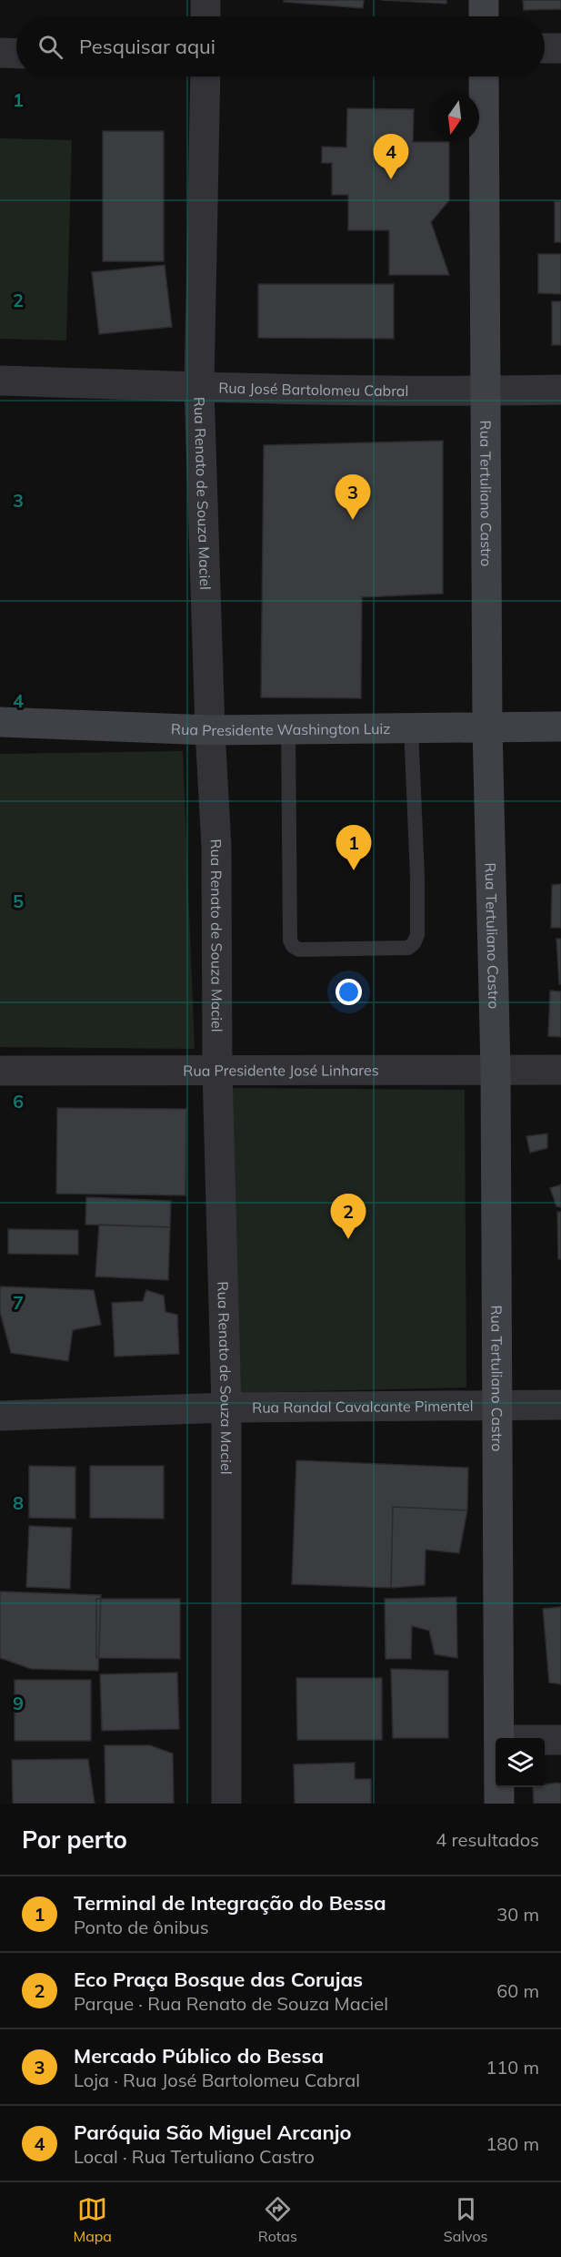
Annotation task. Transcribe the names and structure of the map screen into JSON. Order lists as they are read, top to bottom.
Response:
{
  "streets": {
    "street": [
      "Rua José Bartolomeu Cabral",
      "Rua Renato de Souza Maciel",
      "Rua Tertuliano Castro",
      "Rua Presidente Washington Luiz",
      "Rua Presidente José Linhares",
      "Rua Randal Cavalcante Pimentel"
    ]
  },
  "crossings": [
    ["Rua José Bartolomeu Cabral", "Rua Renato de Souza Maciel"],
    ["Rua José Bartolomeu Cabral", "Rua Tertuliano Castro"],
    ["Rua Renato de Souza Maciel", "Rua Presidente Washington Luiz"],
    ["Rua Renato de Souza Maciel", "Rua Presidente José Linhares"],
    ["Rua Renato de Souza Maciel", "Rua Randal Cavalcante Pimentel"],
    ["Rua Tertuliano Castro", "Rua Presidente Washington Luiz"],
    ["Rua Tertuliano Castro", "Rua Presidente José Linhares"],
    ["Rua Tertuliano Castro", "Rua Randal Cavalcante Pimentel"]
  ],
  "north": "bottom",
  "page": {
    "search": "Pesquisar aqui",
    "pins": [
      "4",
      "3",
      "1",
      "2"
    ],
    "heading": ["Por perto", "4 resultados"],
    "list": [
      {
        "mark": "1",
        "name": "Terminal de Integração do Bessa",
        "note": "Ponto de ônibus",
        "value": "30 m"
      },
      {
        "mark": "2",
        "name": "Eco Praça Bosque das Corujas",
        "note": "Parque · Rua Renato de Souza Maciel",
        "value": "60 m"
      },
      {
        "mark": "3",
        "name": "Mercado Público do Bessa",
        "note": "Loja · Rua José Bartolomeu Cabral",
        "value": "110 m"
      },
      {
        "mark": "4",
        "name": "Paróquia São Miguel Arcanjo",
        "note": "Local · Rua Tertuliano Castro",
        "value": "180 m"
      }
    ],
    "nav": ["Mapa", "Rotas", "Salvos"]
  },
  "grid": {
    "rows": [
      "1",
      "2",
      "3",
      "4",
      "5",
      "6",
      "7",
      "8",
      "9"
    ]
  }
}
